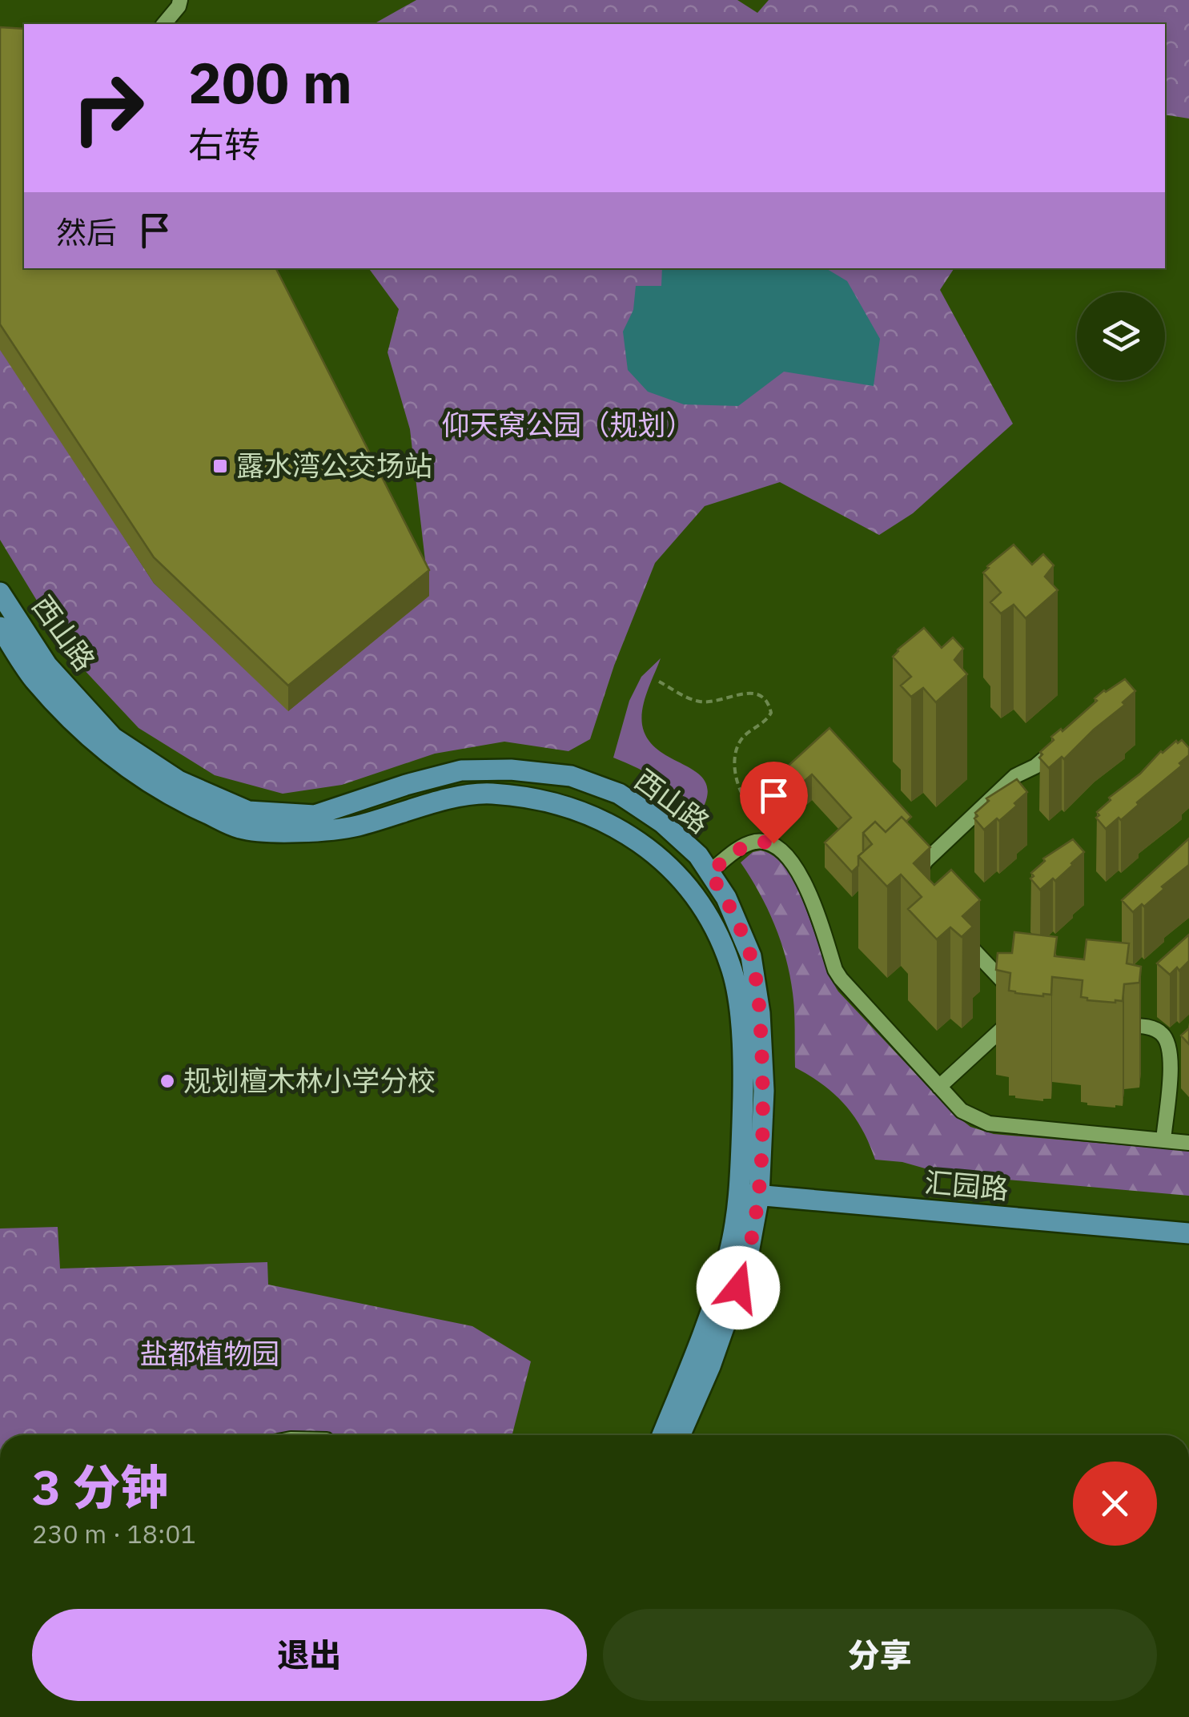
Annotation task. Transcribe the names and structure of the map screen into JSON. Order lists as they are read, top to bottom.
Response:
{
  "streets": {
    "main road": ["西山路", "汇园路"]
  },
  "crossings": [
    ["西山路", "汇园路"]
  ],
  "parks": ["仰天窝公园（规划）", "盐都植物园"],
  "places": {
    "transit": ["露水湾公交场站"],
    "other": ["规划檀木林小学分校"]
  },
  "page": {
    "turn": ["200 m", "右转"],
    "then": "然后",
    "heading": ["3 分钟", "230 m · 18:01"],
    "buttons": ["退出", "分享"]
  }
}
